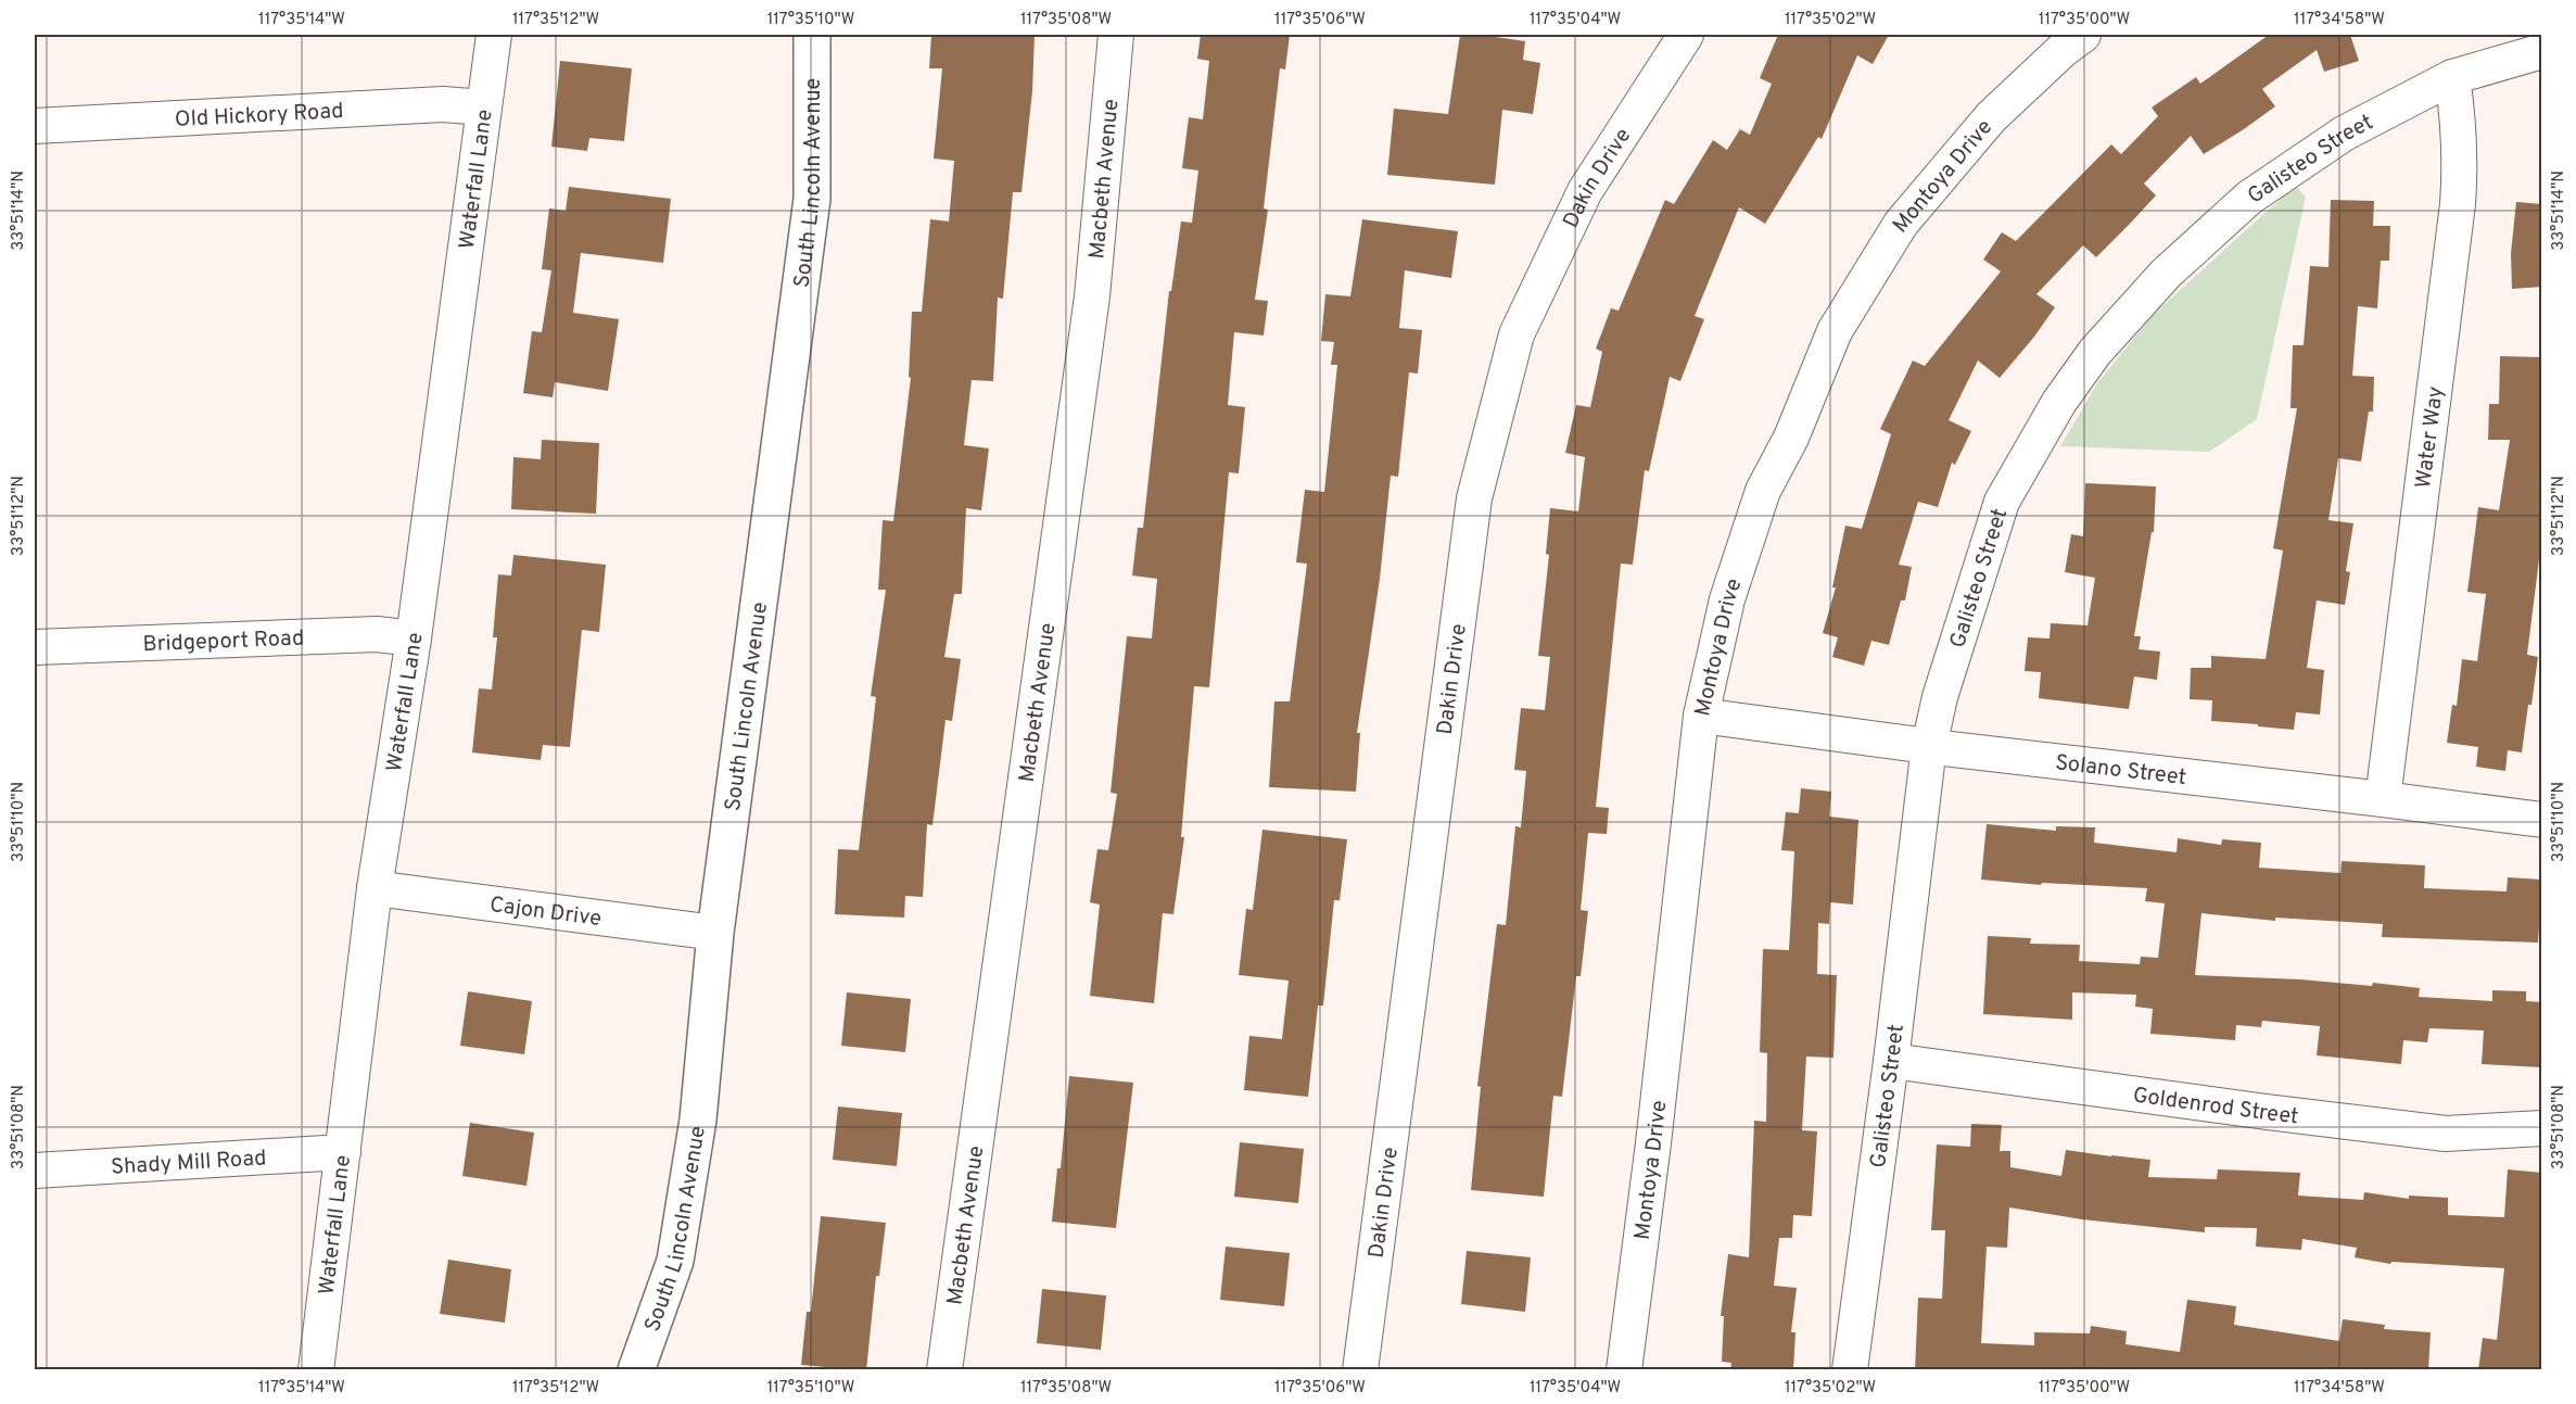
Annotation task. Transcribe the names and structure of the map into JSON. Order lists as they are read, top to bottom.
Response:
{
  "streets": {
    "main road": ["South Lincoln Avenue"],
    "street": [
      "Old Hickory Road",
      "Galisteo Street",
      "Montoya Drive",
      "Dakin Drive",
      "Waterfall Lane",
      "Macbeth Avenue",
      "Water Way",
      "Bridgeport Road",
      "Solano Street",
      "Cajon Drive",
      "Goldenrod Street",
      "Shady Mill Road"
    ]
  },
  "crossings": [
    ["Old Hickory Road", "Waterfall Lane"],
    ["Galisteo Street", "Water Way"],
    ["Galisteo Street", "Solano Street"],
    ["Galisteo Street", "Goldenrod Street"],
    ["Montoya Drive", "Solano Street"],
    ["Waterfall Lane", "Bridgeport Road"],
    ["Waterfall Lane", "Cajon Drive"],
    ["Waterfall Lane", "Shady Mill Road"],
    ["South Lincoln Avenue", "Cajon Drive"],
    ["Water Way", "Solano Street"]
  ],
  "coordinates": [
    "117°35'14\"W",
    "117°35'12\"W",
    "117°35'10\"W",
    "117°35'08\"W",
    "117°35'06\"W",
    "117°35'04\"W",
    "117°35'02\"W",
    "117°35'00\"W",
    "117°34'58\"W",
    "33°51'14\"N",
    "33°51'12\"N",
    "33°51'10\"N",
    "33°51'08\"N"
  ]
}
